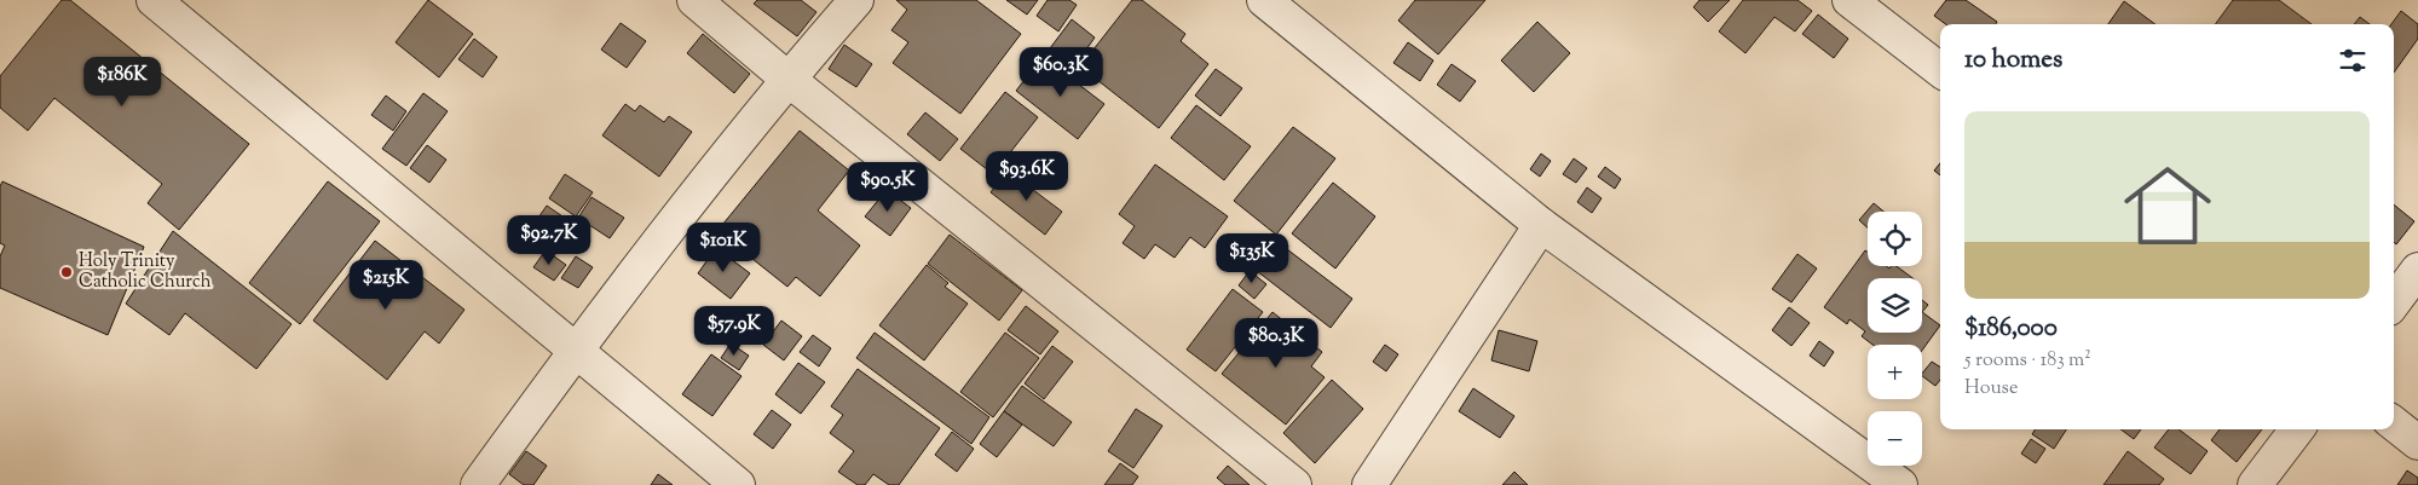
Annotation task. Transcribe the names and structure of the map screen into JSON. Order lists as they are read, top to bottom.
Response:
{
  "places": ["Holy Trinity Catholic Church"],
  "page": {
    "heading": "10 homes",
    "price": [
      "$60.3K",
      "$186K",
      "$93.6K",
      "$90.5K",
      "$92.7K",
      "$101K",
      "$135K",
      "$215K",
      "$57.9K",
      "$80.3K"
    ],
    "list": [
      {
        "name": "$186,000",
        "note": "5 rooms · 183 m² · House"
      }
    ],
    "map_buttons": ["+", "−"]
  }
}
